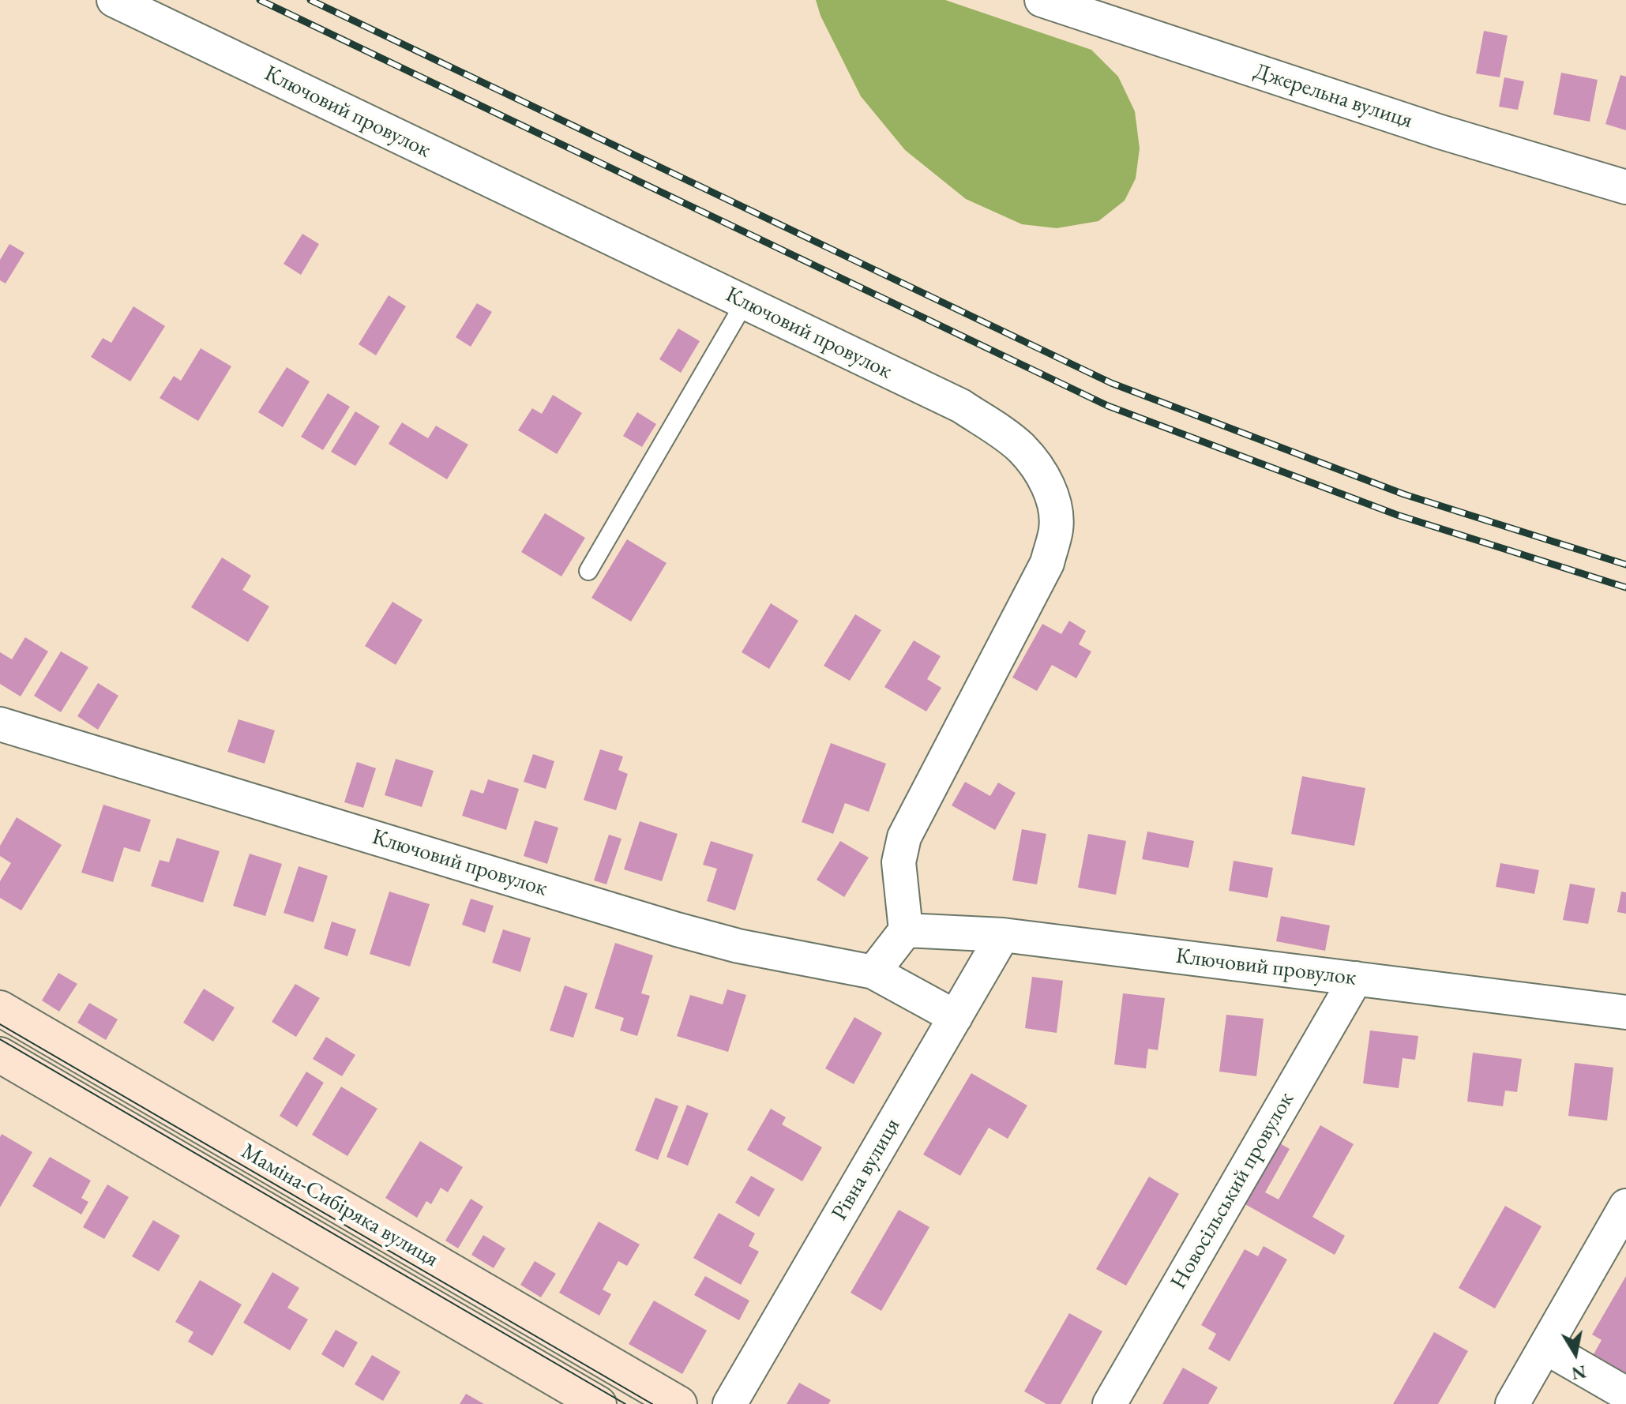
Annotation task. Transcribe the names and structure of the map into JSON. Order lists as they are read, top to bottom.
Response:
{
  "streets": {
    "main road": ["Маміна-Сибіряка вулиця"],
    "street": [
      "Джерельна вулиця",
      "Ключовий провулок",
      "Рівна вулиця",
      "Новосільський провулок"
    ]
  },
  "crossings": [
    ["Ключовий провулок", "Рівна вулиця"],
    ["Ключовий провулок", "Новосільський провулок"]
  ],
  "north": "bottom"
}
